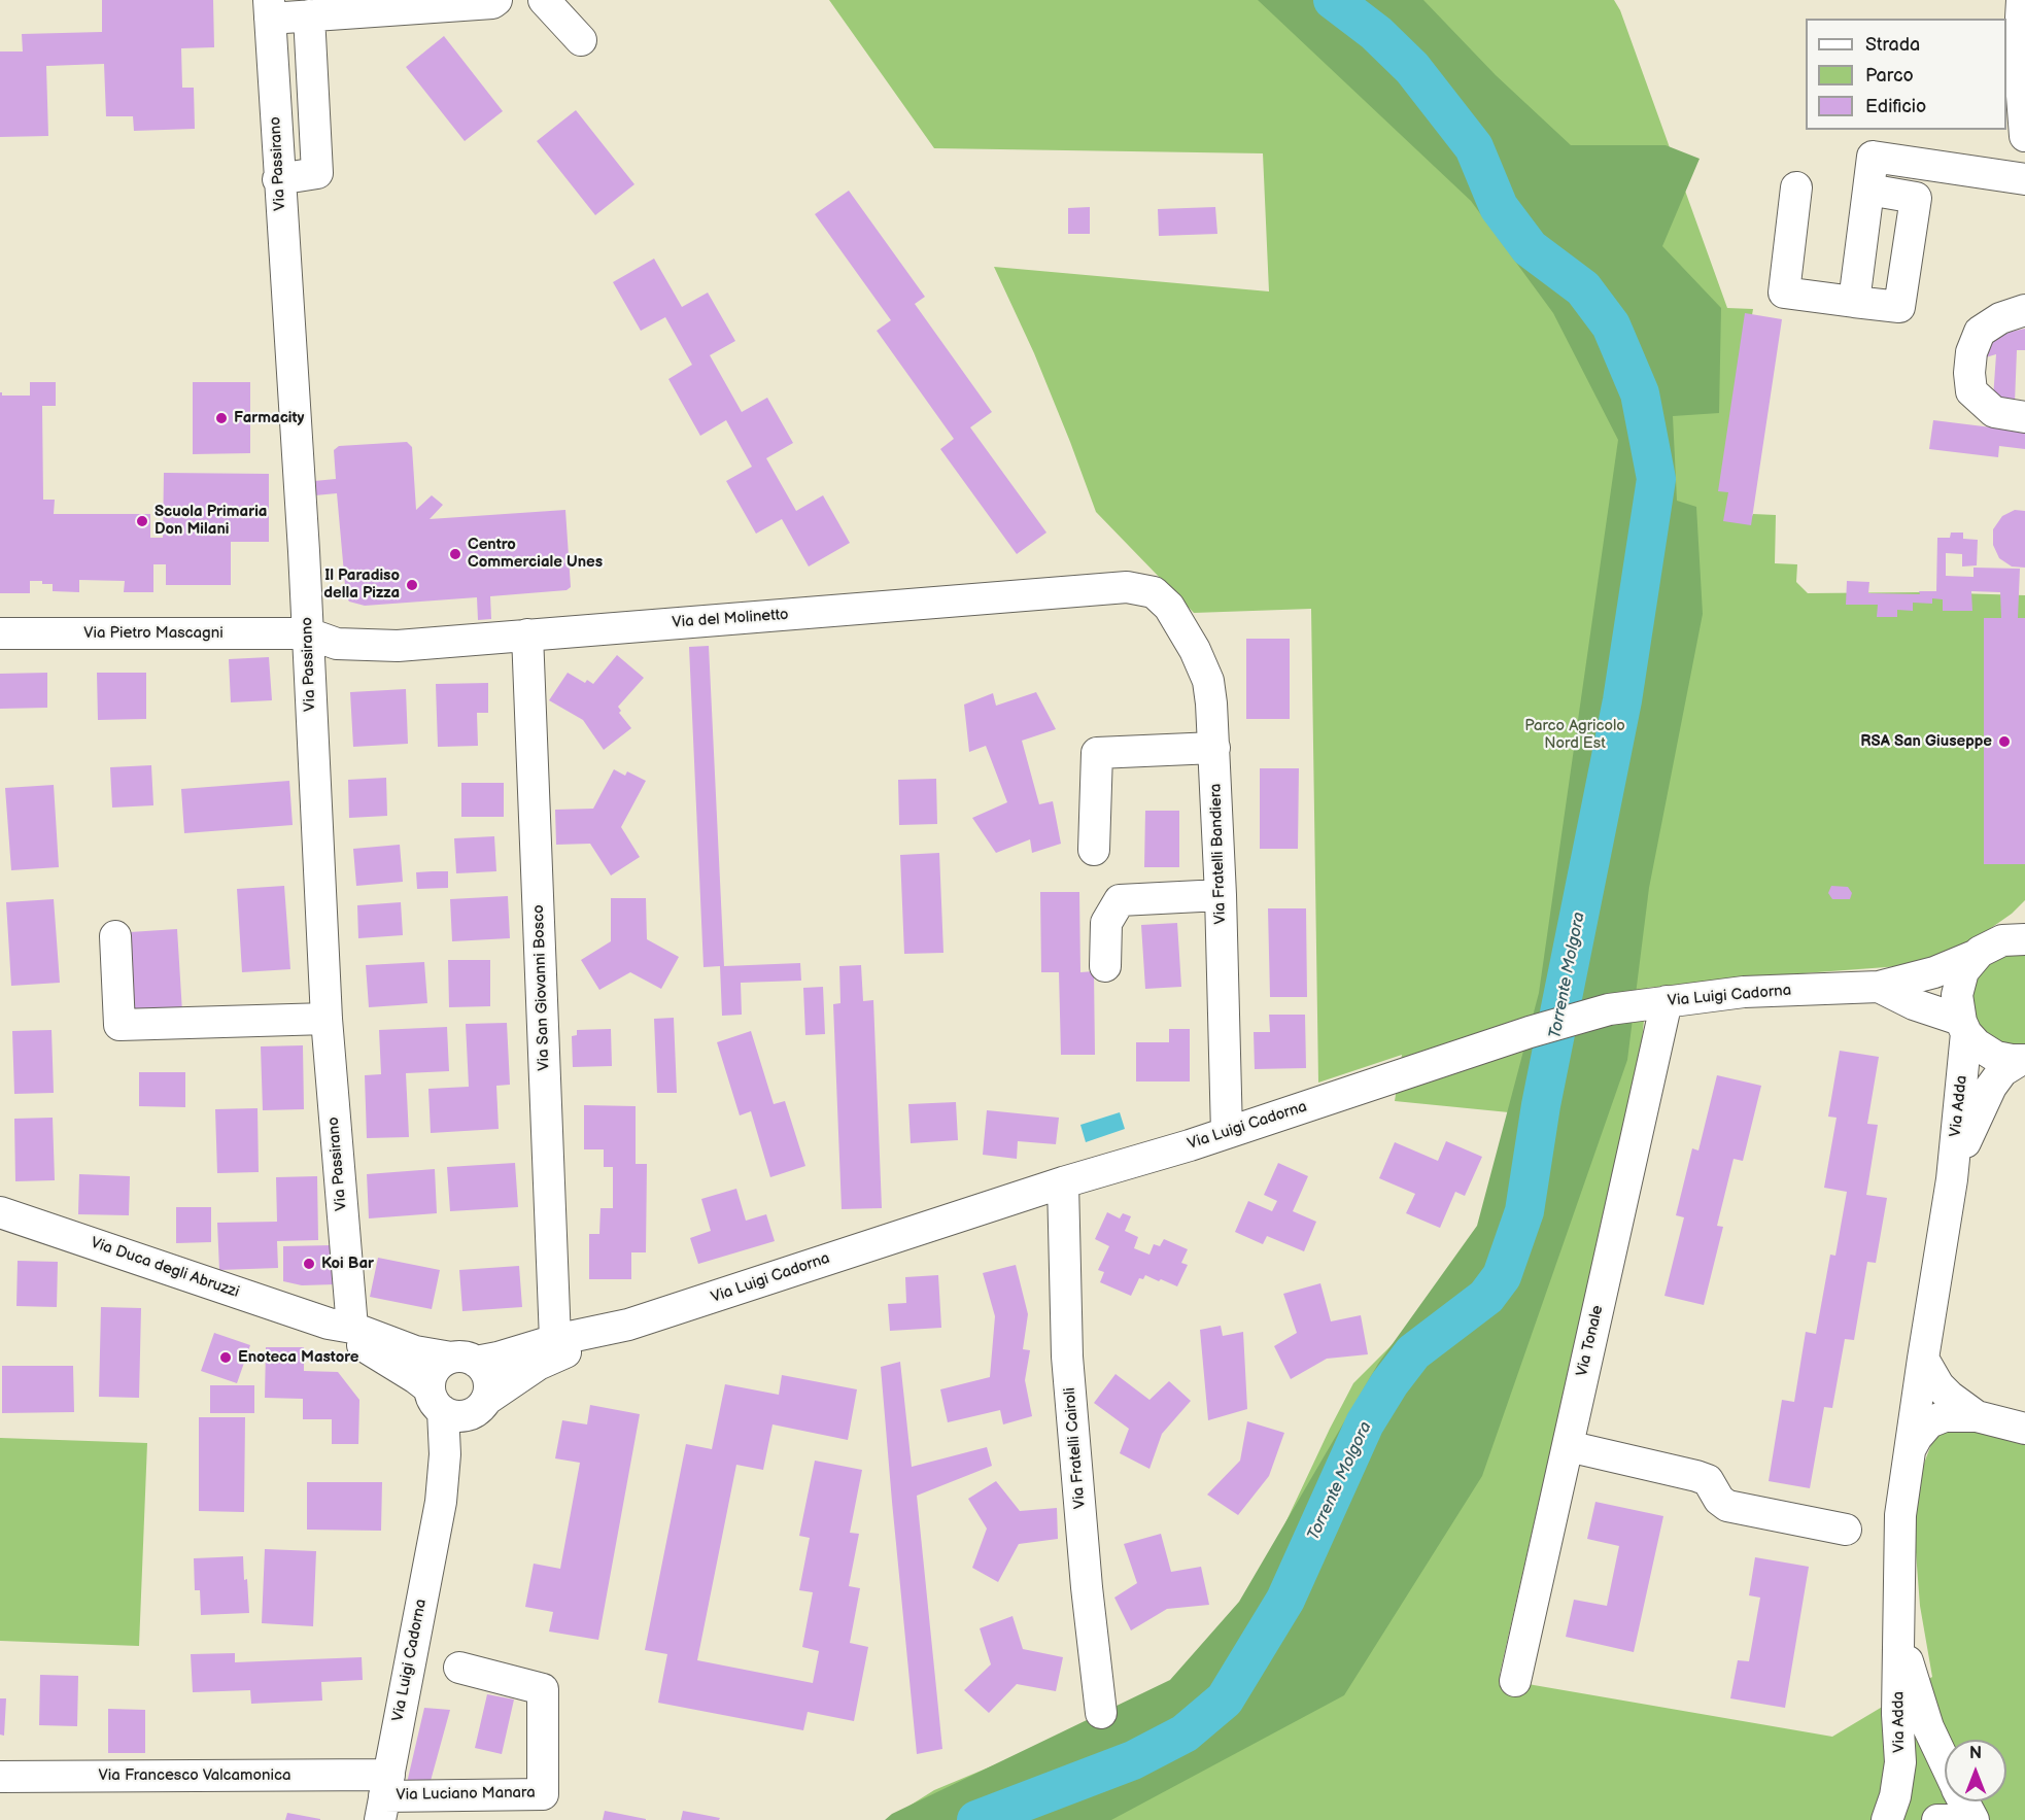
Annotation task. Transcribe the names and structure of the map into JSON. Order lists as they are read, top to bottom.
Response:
{
  "streets": {
    "street": [
      "Via Passirano",
      "Via del Molinetto",
      "Via Pietro Mascagni",
      "Via Fratelli Bandiera",
      "Via San Giovanni Bosco",
      "Via Luigi Cadorna",
      "Via Adda",
      "Via Duca degli Abruzzi",
      "Via Tonale",
      "Via Fratelli Cairoli",
      "Via Francesco Valcamonica",
      "Via Luciano Manara"
    ]
  },
  "crossings": [
    ["Via Passirano", "Via del Molinetto"],
    ["Via Passirano", "Via Pietro Mascagni"],
    ["Via Passirano", "Via Duca degli Abruzzi"],
    ["Via del Molinetto", "Via Pietro Mascagni"],
    ["Via del Molinetto", "Via Fratelli Bandiera"],
    ["Via del Molinetto", "Via San Giovanni Bosco"],
    ["Via Fratelli Bandiera", "Via Luigi Cadorna"],
    ["Via San Giovanni Bosco", "Via Luigi Cadorna"],
    ["Via Luigi Cadorna", "Via Adda"],
    ["Via Luigi Cadorna", "Via Duca degli Abruzzi"],
    ["Via Luigi Cadorna", "Via Tonale"],
    ["Via Luigi Cadorna", "Via Fratelli Cairoli"],
    ["Via Luigi Cadorna", "Via Francesco Valcamonica"],
    ["Via Luigi Cadorna", "Via Luciano Manara"],
    ["Via Francesco Valcamonica", "Via Luciano Manara"]
  ],
  "water": ["Torrente Molgora"],
  "parks": ["Parco Agricolo Nord Est"],
  "places": [
    "Farmacity",
    "Scuola Primaria Don Milani",
    "Centro Commerciale Unes",
    "Il Paradiso della Pizza",
    "RSA San Giuseppe",
    "Koi Bar",
    "Enoteca Mastore"
  ],
  "legend": ["Strada", "Parco", "Edificio"],
  "north": "top"
}
